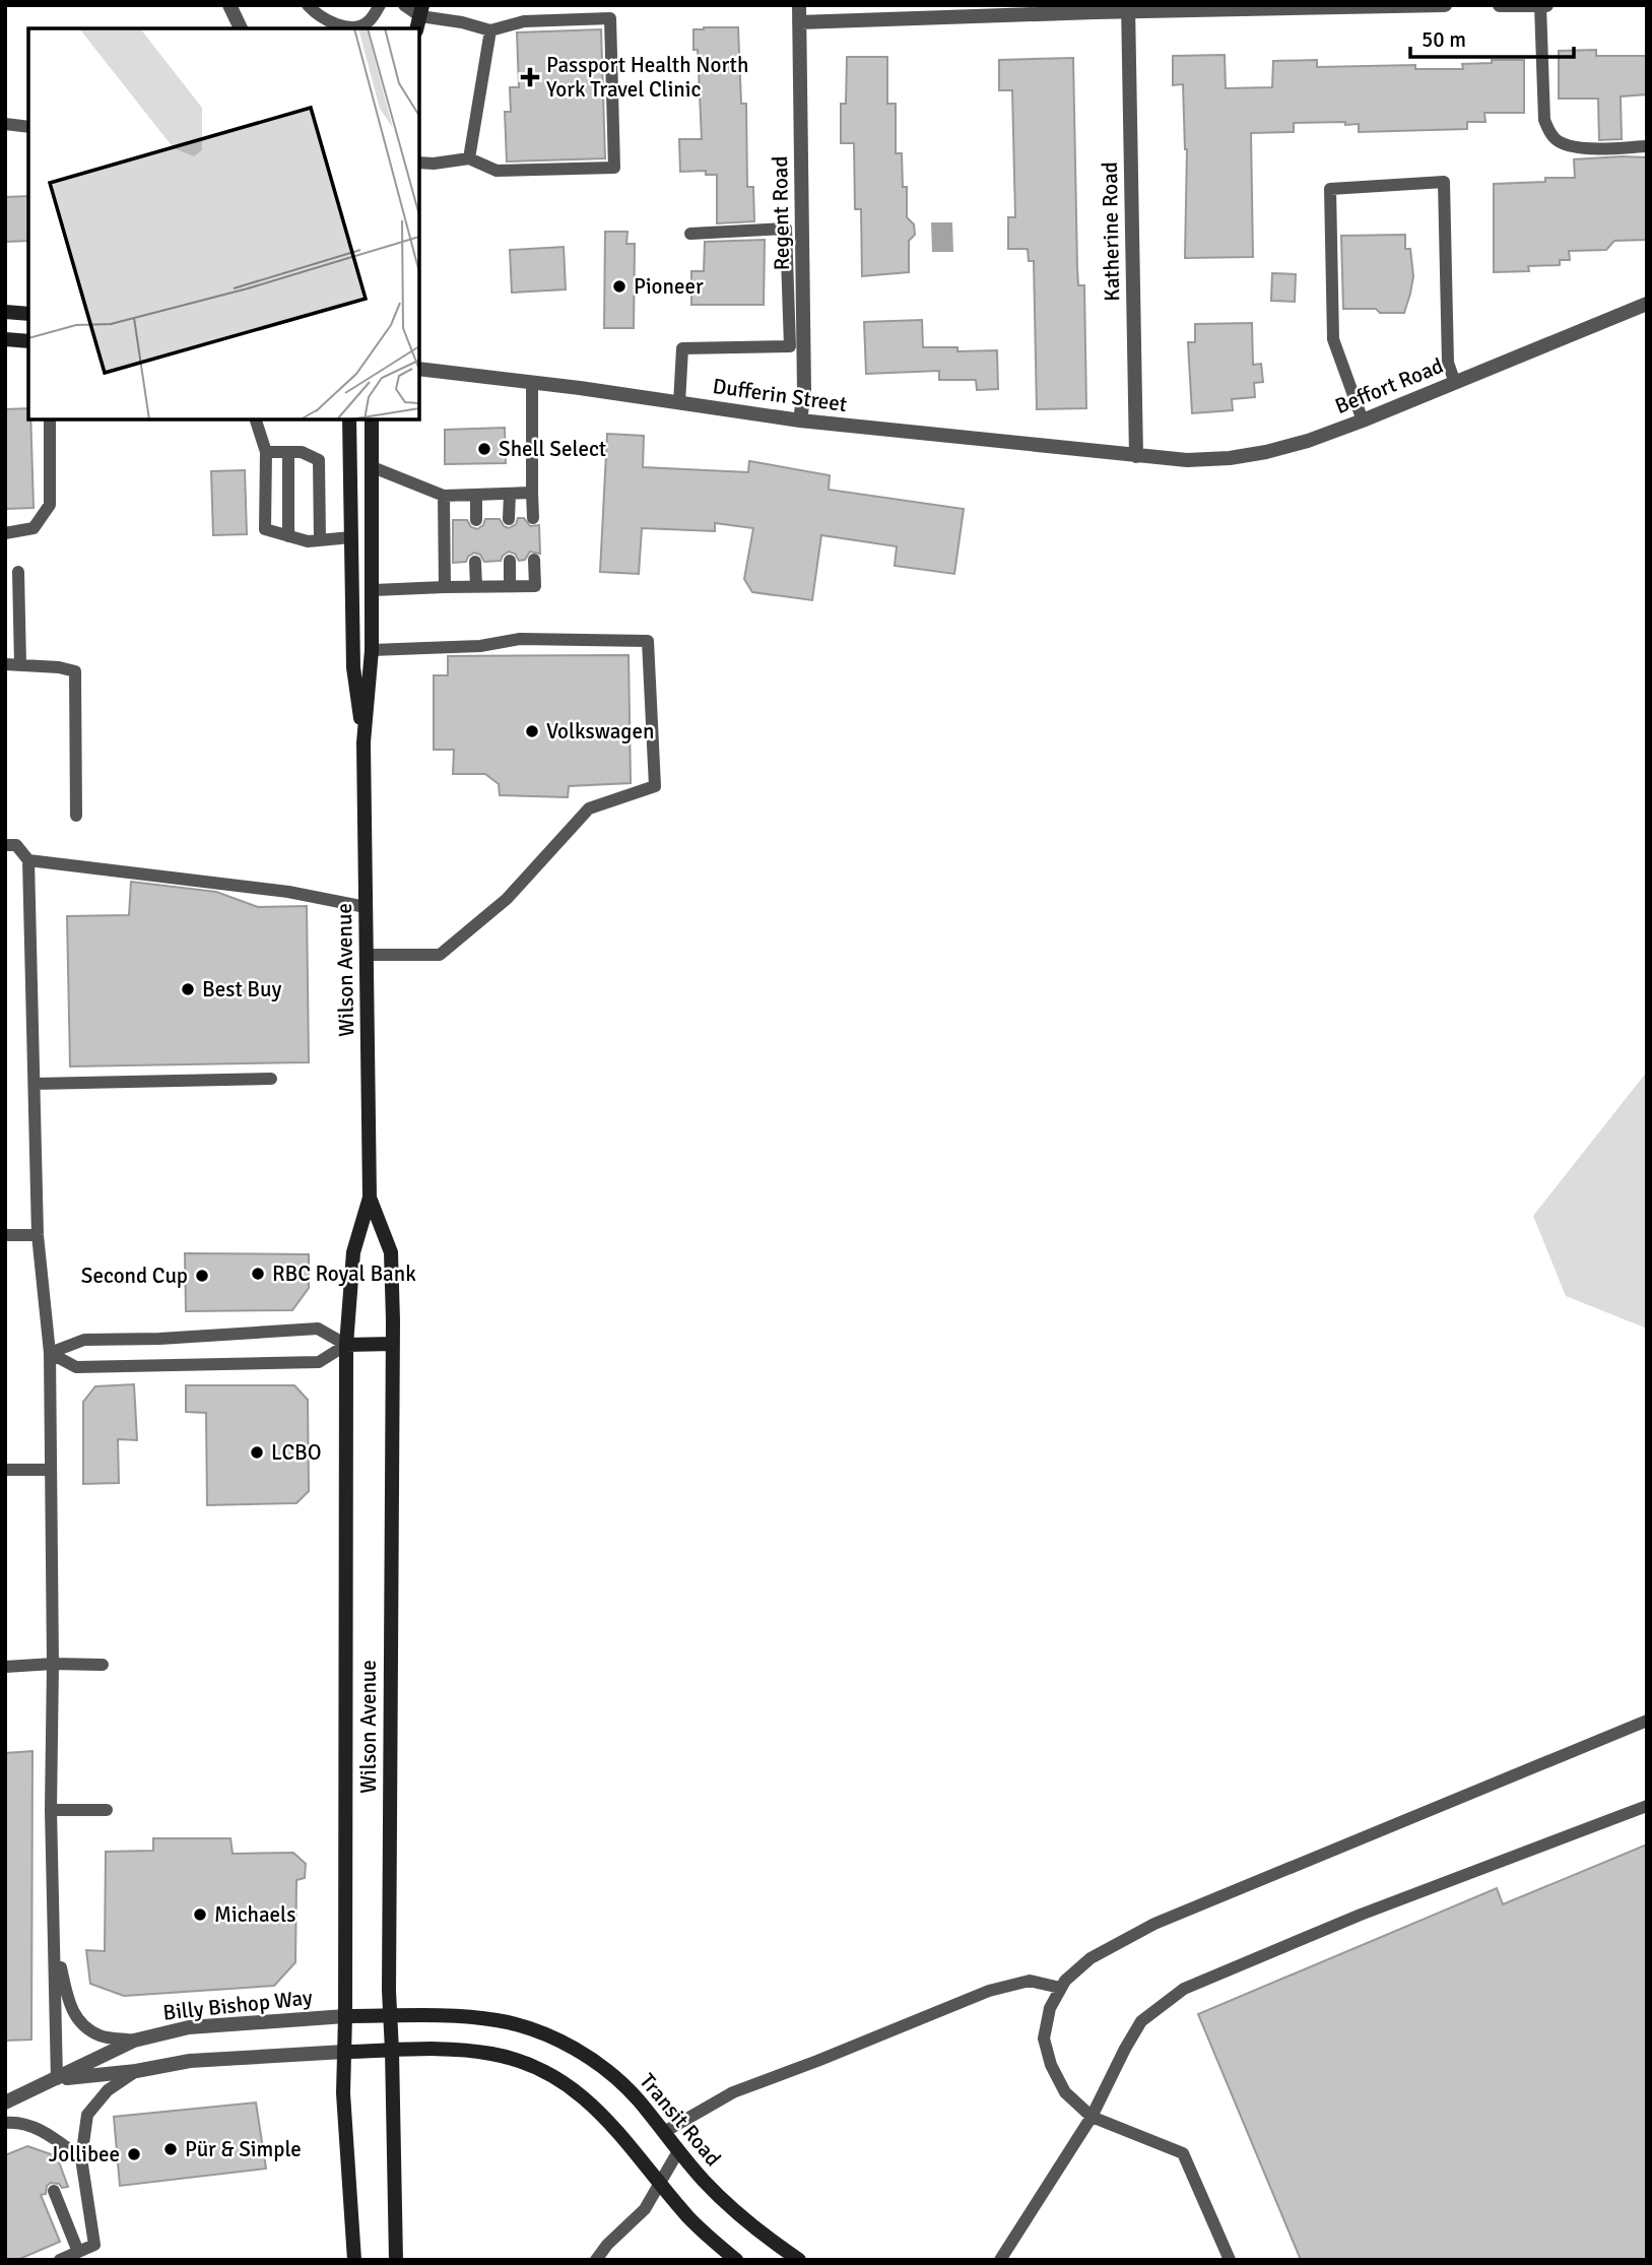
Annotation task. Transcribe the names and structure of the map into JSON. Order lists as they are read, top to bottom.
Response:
{
  "streets": {
    "main road": ["Wilson Avenue", "Billy Bishop Way", "Transit Road"],
    "street": [
      "Regent Road",
      "Katherine Road",
      "Beffort Road",
      "Dufferin Street"
    ]
  },
  "crossings": [
    ["Regent Road", "Dufferin Street"],
    ["Katherine Road", "Beffort Road"],
    ["Katherine Road", "Dufferin Street"],
    ["Beffort Road", "Dufferin Street"],
    ["Wilson Avenue", "Billy Bishop Way"],
    ["Wilson Avenue", "Transit Road"],
    ["Billy Bishop Way", "Transit Road"]
  ],
  "places": {
    "health": ["Passport Health North York Travel Clinic"],
    "other": [
      "Pioneer",
      "Shell Select",
      "Volkswagen",
      "Best Buy",
      "RBC Royal Bank",
      "Second Cup",
      "LCBO",
      "Michaels",
      "Pür & Simple",
      "Jollibee"
    ]
  },
  "scale_bar": "50 m"
}
